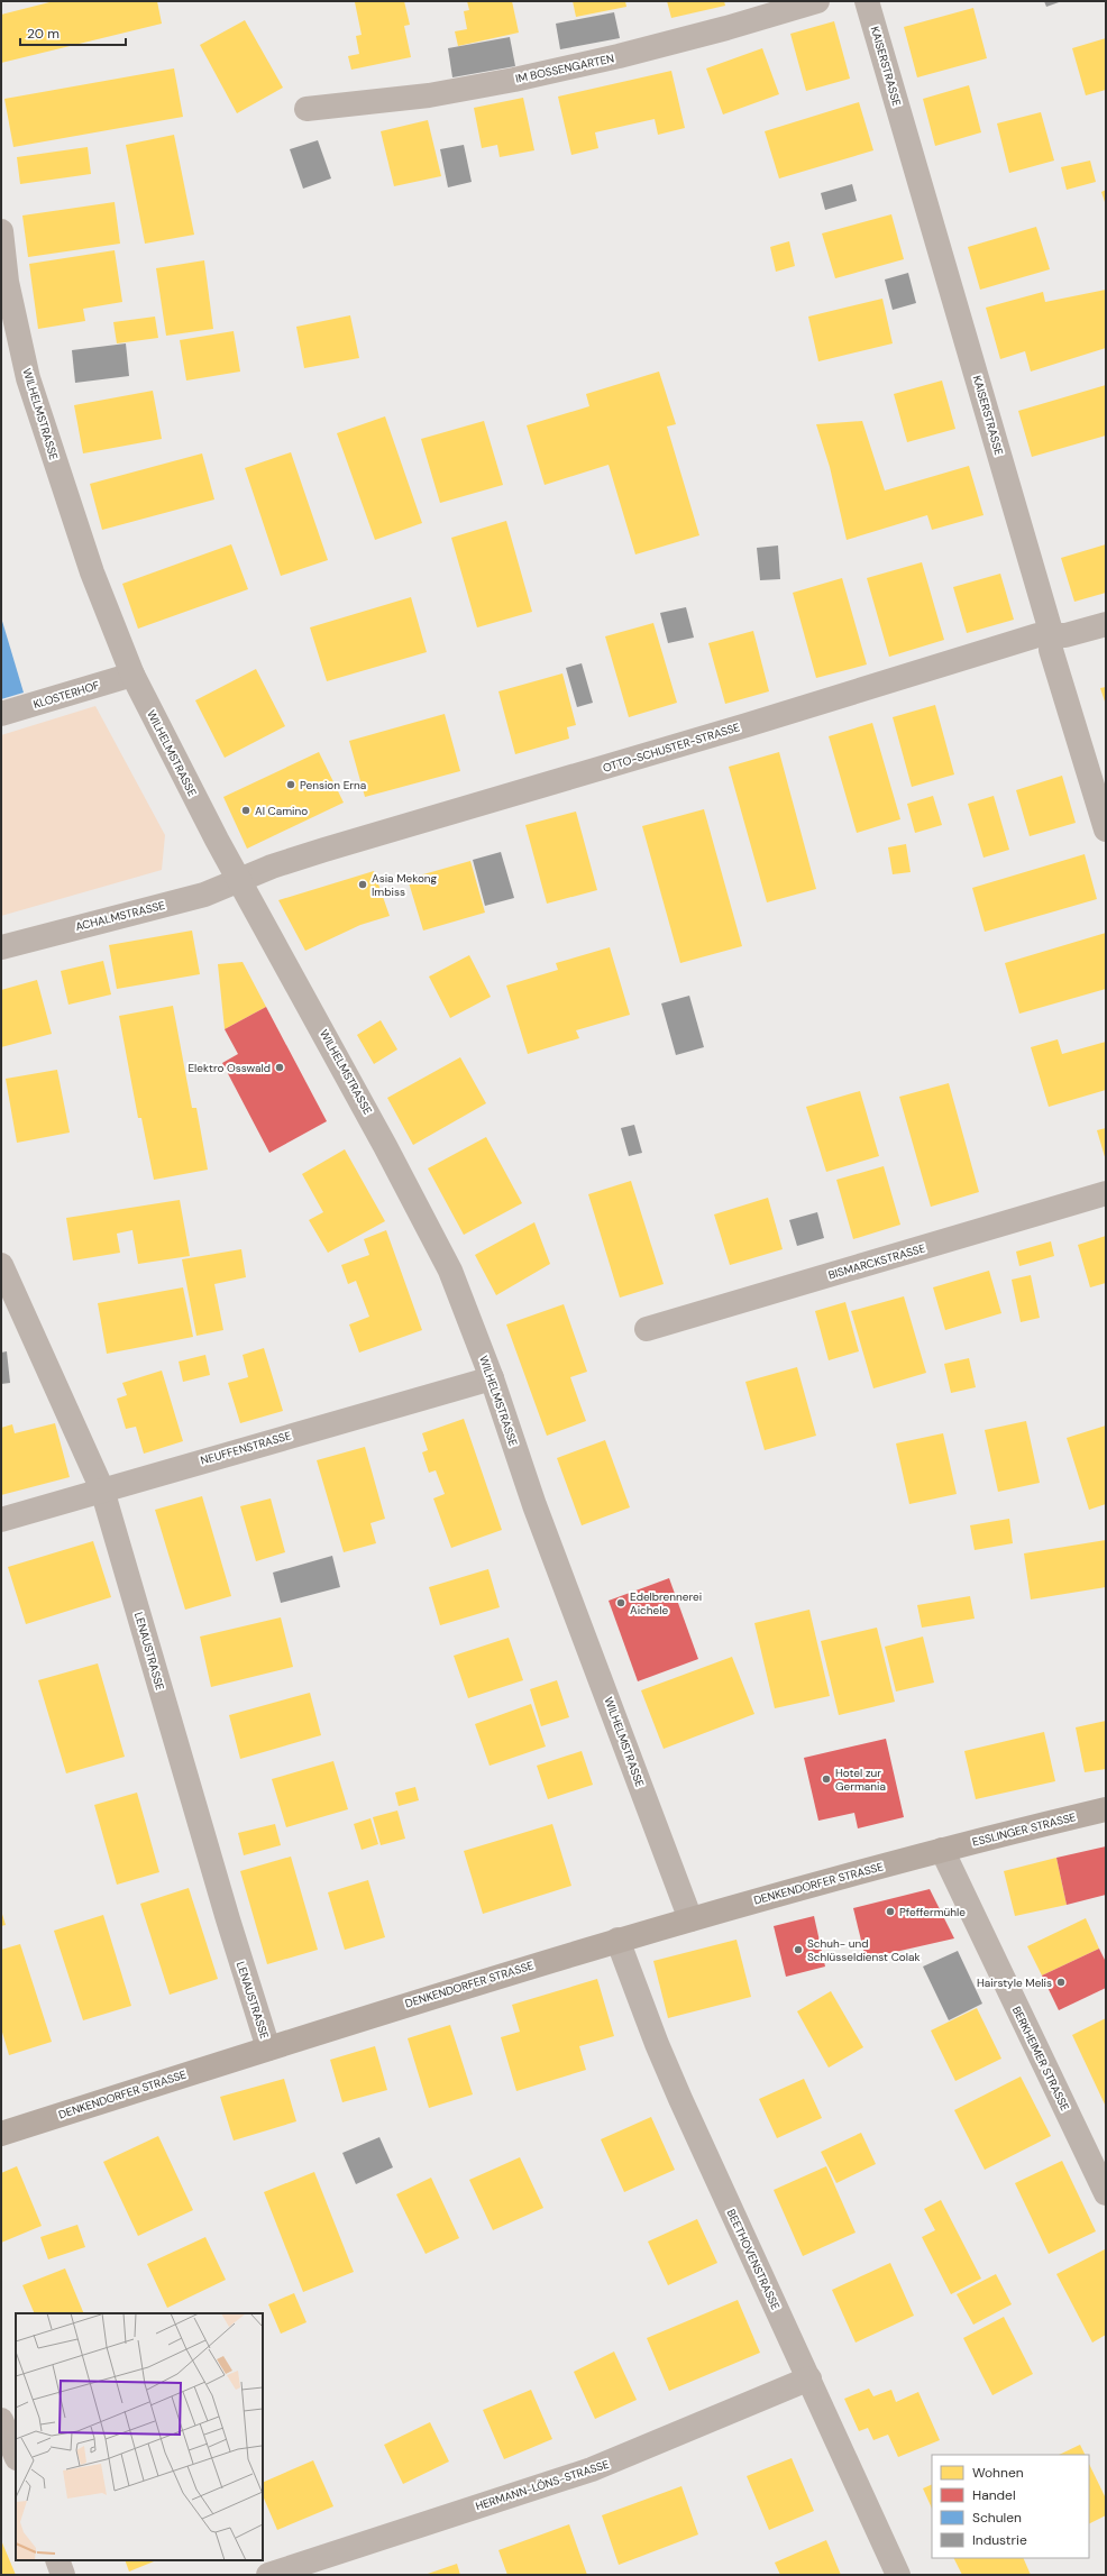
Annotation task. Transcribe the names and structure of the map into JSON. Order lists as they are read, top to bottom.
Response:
{
  "streets": {
    "main road": ["ESSLINGER STRASSE", "DENKENDORFER STRASSE"],
    "street": [
      "KAISERSTRASSE",
      "IM BOSSENGARTEN",
      "WILHELMSTRASSE",
      "KLOSTERHOF",
      "OTTO-SCHUSTER-STRASSE",
      "ACHALMSTRASSE",
      "BISMARCKSTRASSE",
      "NEUFFENSTRASSE",
      "LENAUSTRASSE",
      "BERKHEIMER STRASSE",
      "BEETHOVENSTRASSE",
      "HERMANN-LÖNS-STRASSE"
    ]
  },
  "crossings": [
    ["KAISERSTRASSE", "OTTO-SCHUSTER-STRASSE"],
    ["WILHELMSTRASSE", "KLOSTERHOF"],
    ["WILHELMSTRASSE", "OTTO-SCHUSTER-STRASSE"],
    ["WILHELMSTRASSE", "ACHALMSTRASSE"],
    ["WILHELMSTRASSE", "NEUFFENSTRASSE"],
    ["WILHELMSTRASSE", "DENKENDORFER STRASSE"],
    ["OTTO-SCHUSTER-STRASSE", "ACHALMSTRASSE"],
    ["NEUFFENSTRASSE", "LENAUSTRASSE"],
    ["LENAUSTRASSE", "DENKENDORFER STRASSE"],
    ["ESSLINGER STRASSE", "DENKENDORFER STRASSE"],
    ["ESSLINGER STRASSE", "BERKHEIMER STRASSE"],
    ["DENKENDORFER STRASSE", "BERKHEIMER STRASSE"],
    ["DENKENDORFER STRASSE", "BEETHOVENSTRASSE"],
    ["BEETHOVENSTRASSE", "HERMANN-LÖNS-STRASSE"]
  ],
  "places": [
    "Pension Erna",
    "Al Camino",
    "Asia Mekong Imbiss",
    "Elektro Osswald",
    "Edelbrennerei Aichele",
    "Hotel zur Germania",
    "Pfeffermühle",
    "Schuh- und Schlüsseldienst Colak",
    "Hairstyle Melis"
  ],
  "legend": [
    "Wohnen",
    "Handel",
    "Schulen",
    "Industrie"
  ],
  "scale_bar": "20 m"
}
